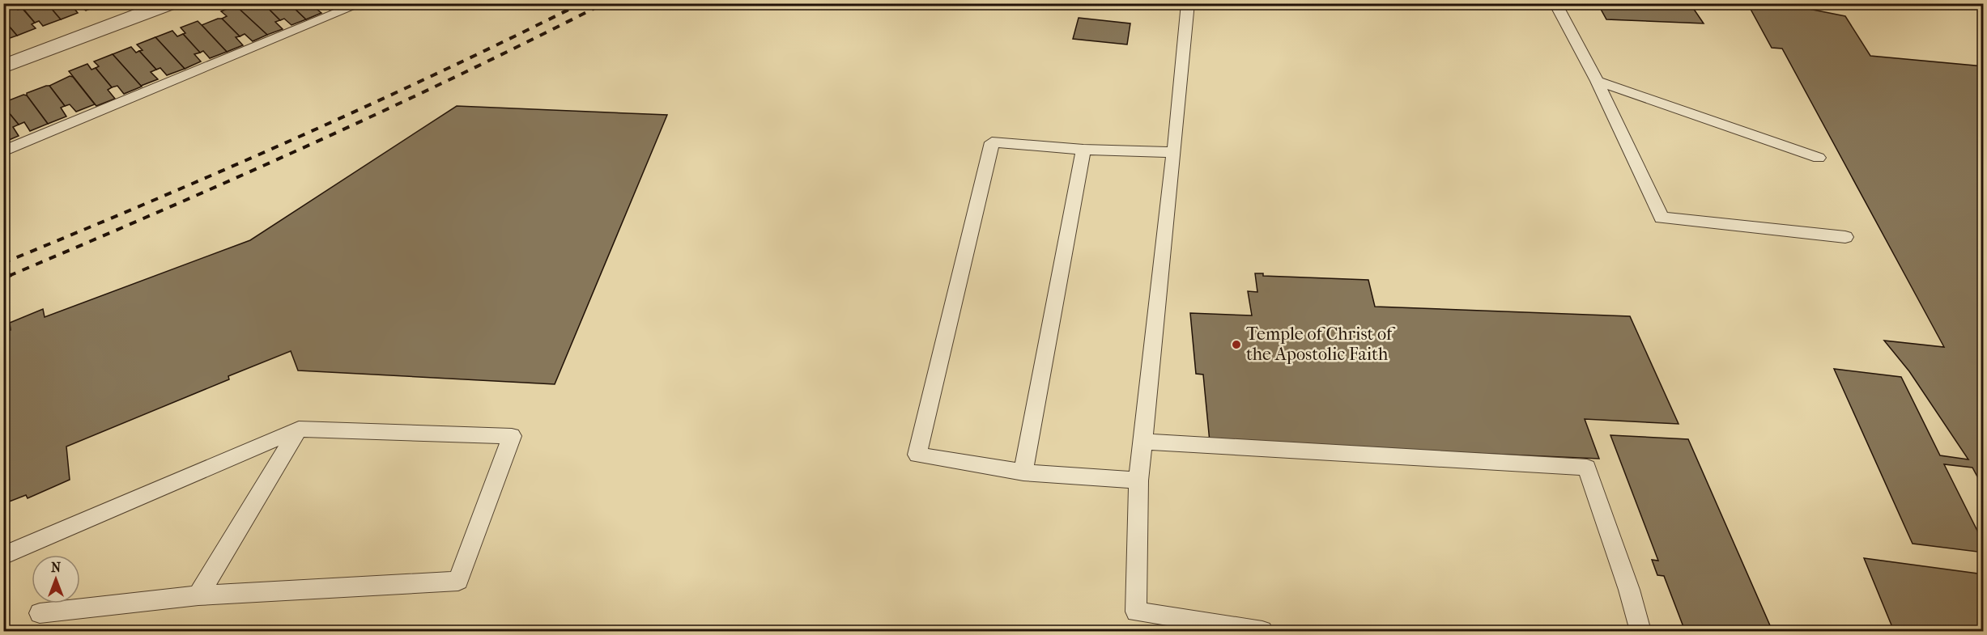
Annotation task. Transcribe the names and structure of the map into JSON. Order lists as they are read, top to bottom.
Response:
{
  "places": ["Temple of Christ of the Apostolic Faith"],
  "north": "top"
}
